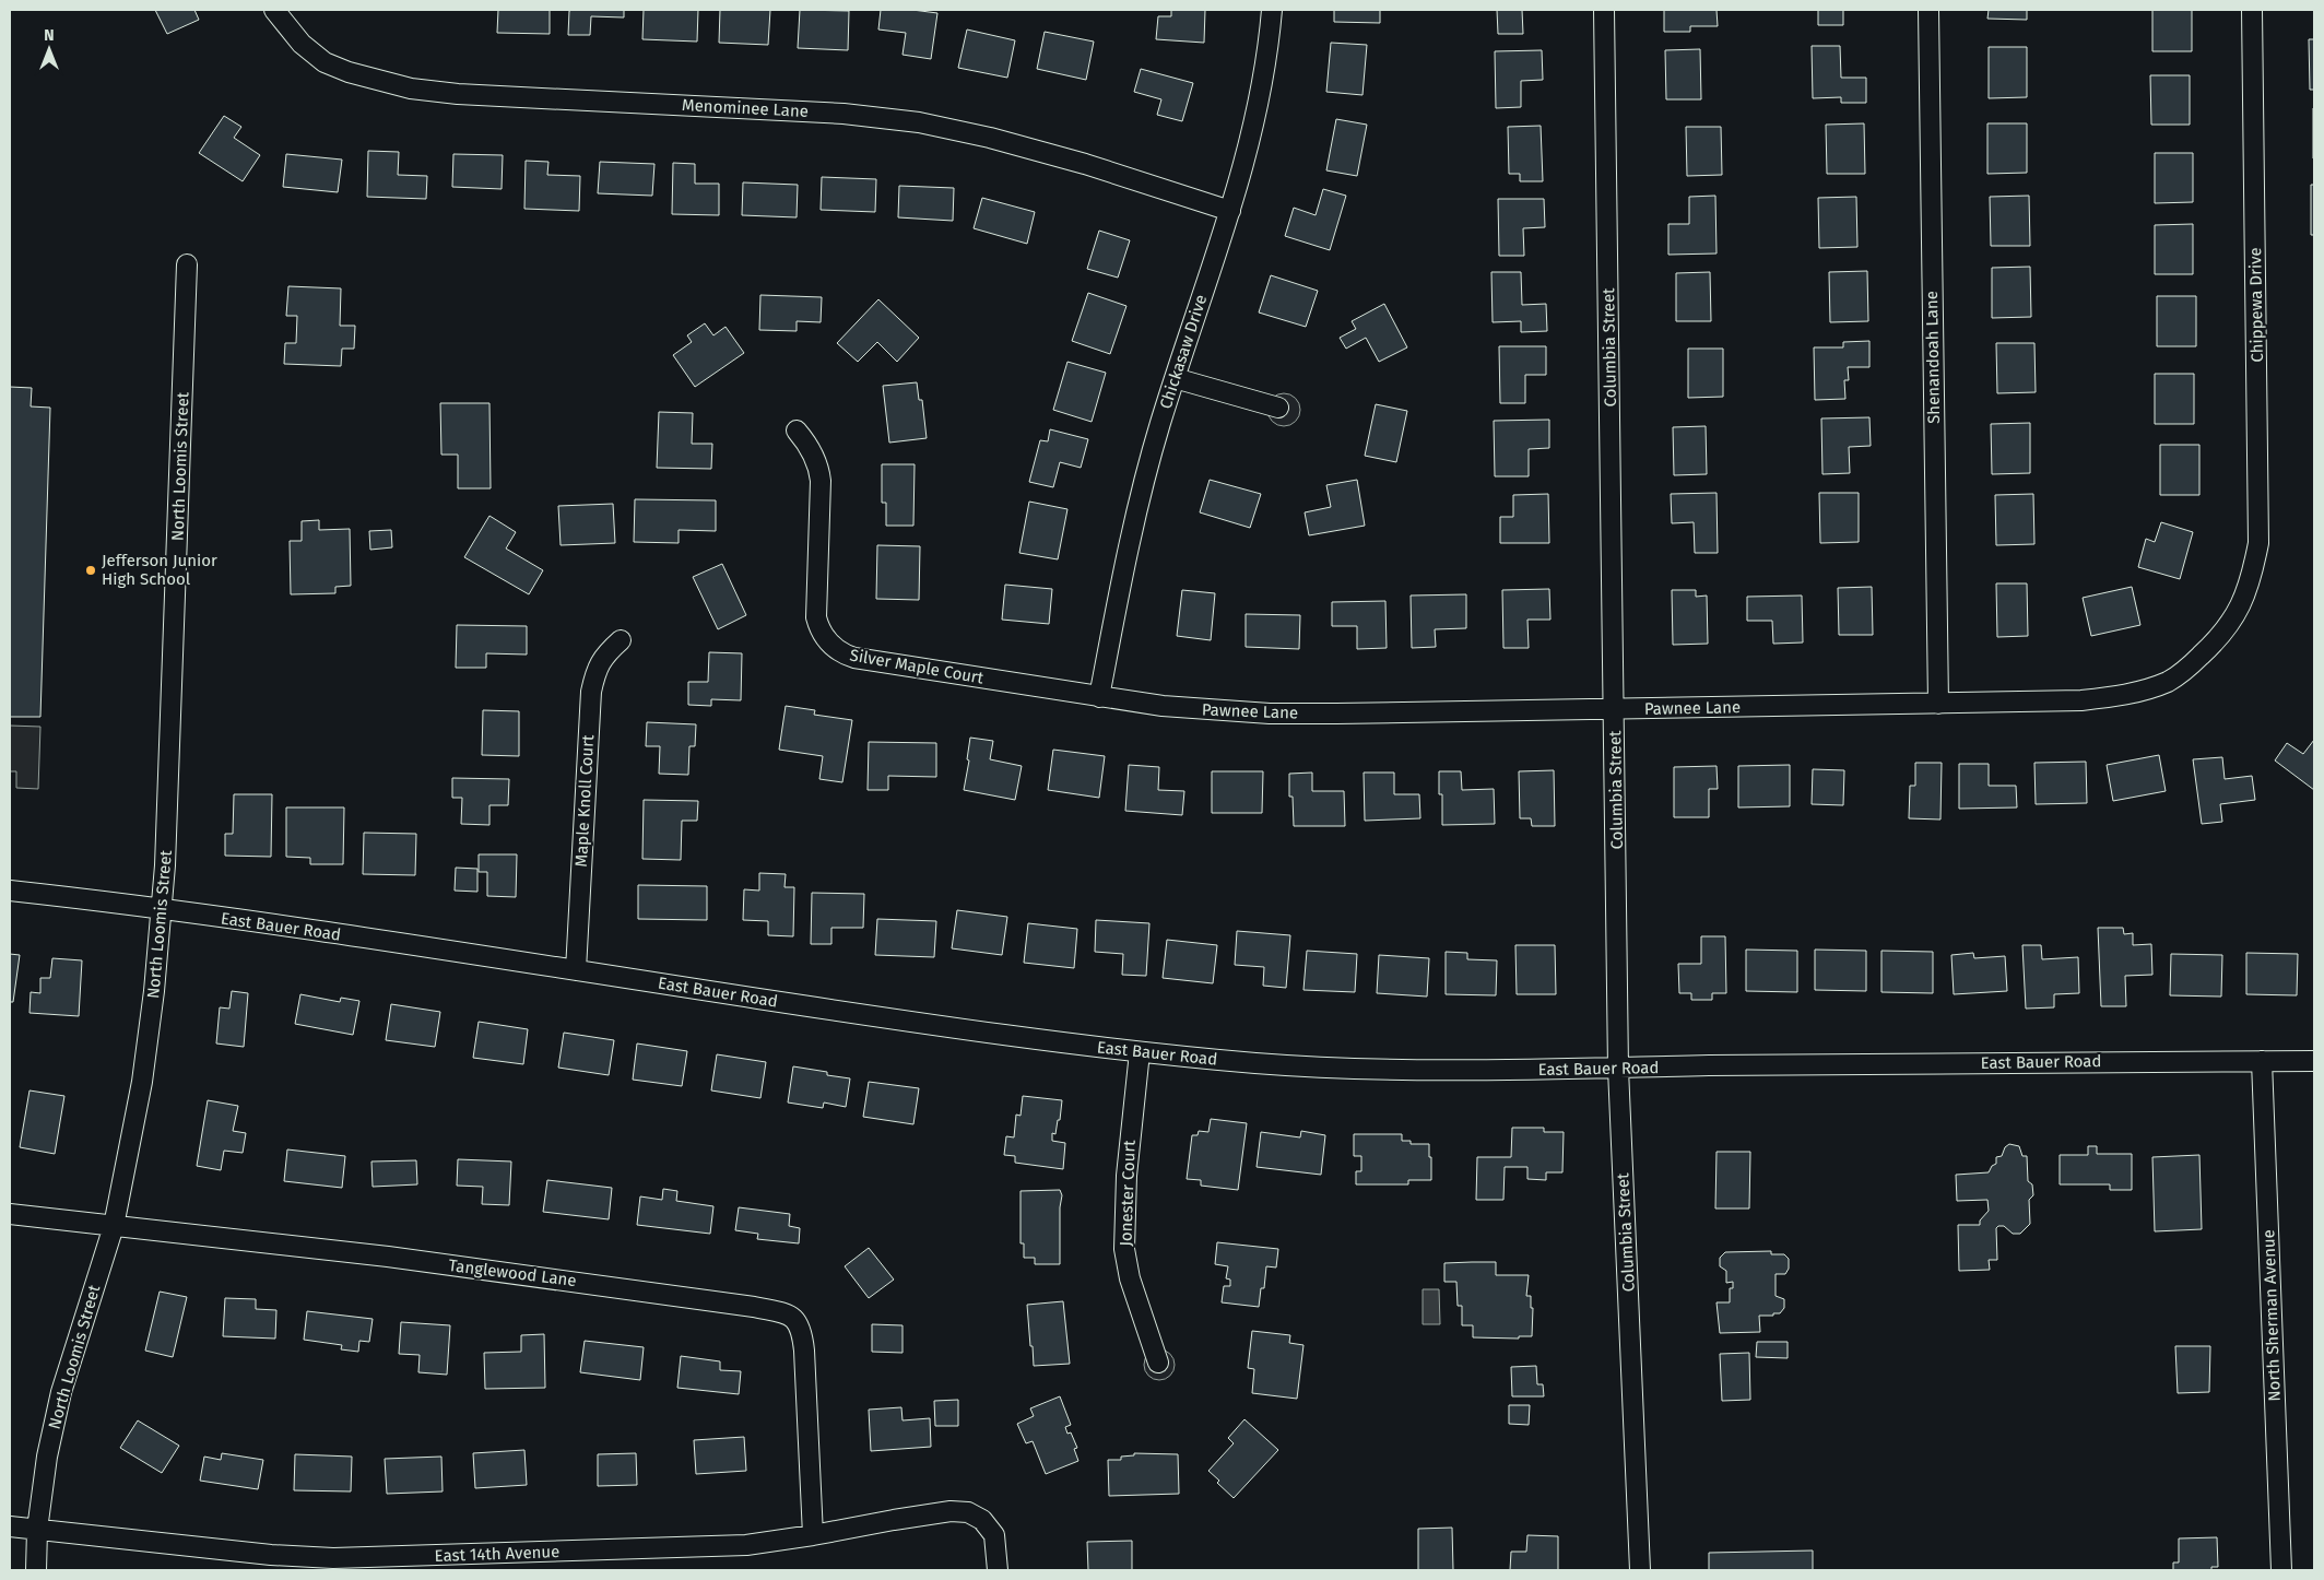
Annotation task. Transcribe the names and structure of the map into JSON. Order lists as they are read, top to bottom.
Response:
{
  "streets": {
    "street": [
      "Menominee Lane",
      "Chippewa Drive",
      "Columbia Street",
      "Chickasaw Drive",
      "Shenandoah Lane",
      "North Loomis Street",
      "Silver Maple Court",
      "Pawnee Lane",
      "Maple Knoll Court",
      "East Bauer Road",
      "Jonester Court",
      "Tanglewood Lane",
      "North Sherman Avenue",
      "East 14th Avenue"
    ]
  },
  "crossings": [
    ["Menominee Lane", "Chickasaw Drive"],
    ["Chippewa Drive", "Pawnee Lane"],
    ["Columbia Street", "Pawnee Lane"],
    ["Columbia Street", "East Bauer Road"],
    ["Chickasaw Drive", "Silver Maple Court"],
    ["Chickasaw Drive", "Pawnee Lane"],
    ["Shenandoah Lane", "Pawnee Lane"],
    ["North Loomis Street", "East Bauer Road"],
    ["North Loomis Street", "Tanglewood Lane"],
    ["North Loomis Street", "East 14th Avenue"],
    ["Silver Maple Court", "Pawnee Lane"],
    ["Maple Knoll Court", "East Bauer Road"],
    ["East Bauer Road", "Jonester Court"],
    ["East Bauer Road", "North Sherman Avenue"],
    ["Tanglewood Lane", "East 14th Avenue"]
  ],
  "places": ["Jefferson Junior High School"],
  "north": "top"
}
